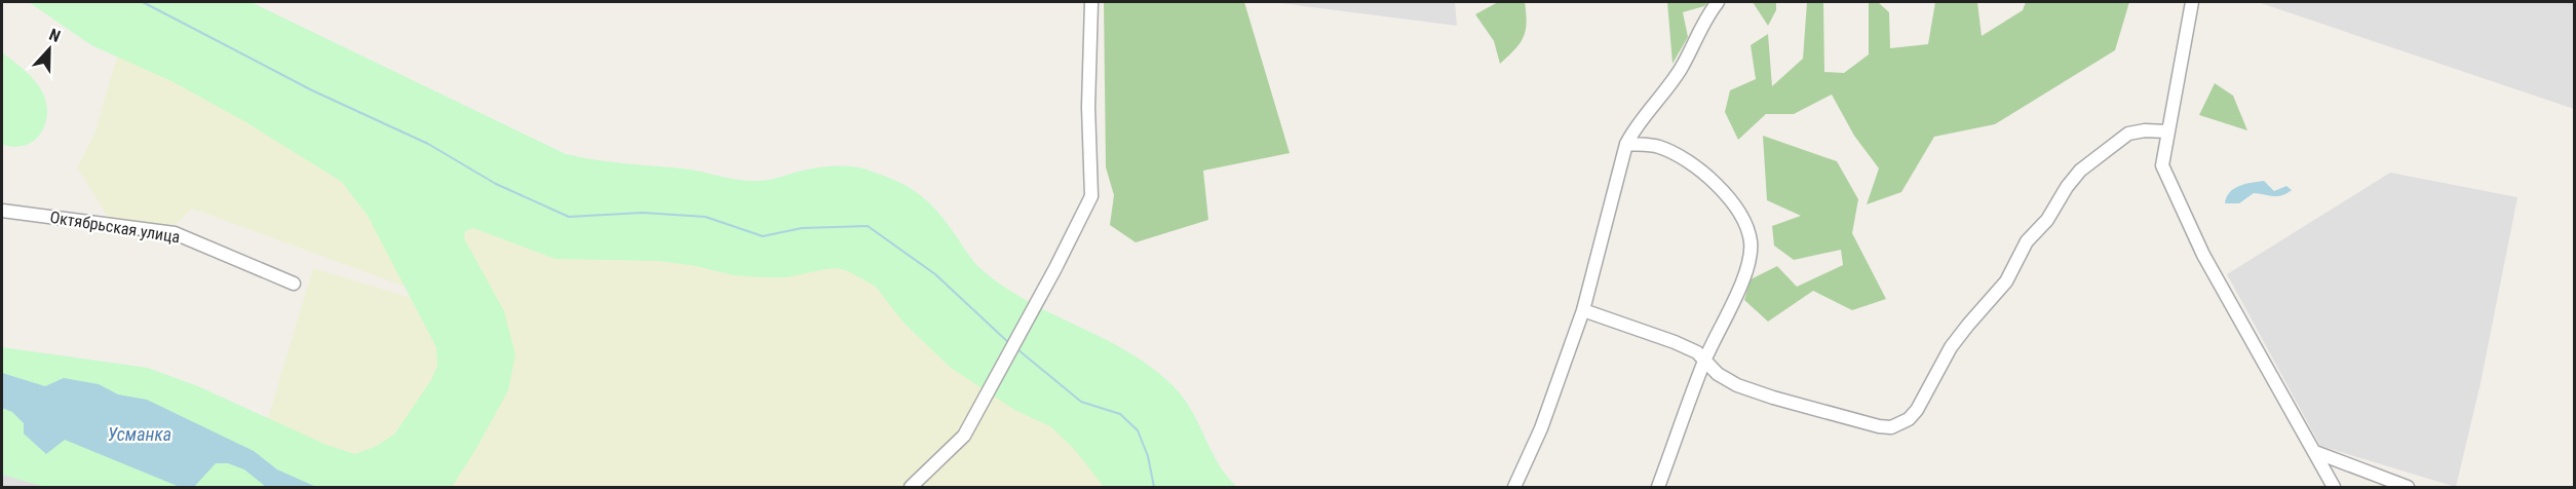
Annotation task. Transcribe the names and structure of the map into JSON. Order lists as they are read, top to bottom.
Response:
{
  "streets": {
    "street": ["Октябрьская улица"]
  },
  "water": ["Усманка"],
  "north": "top"
}
